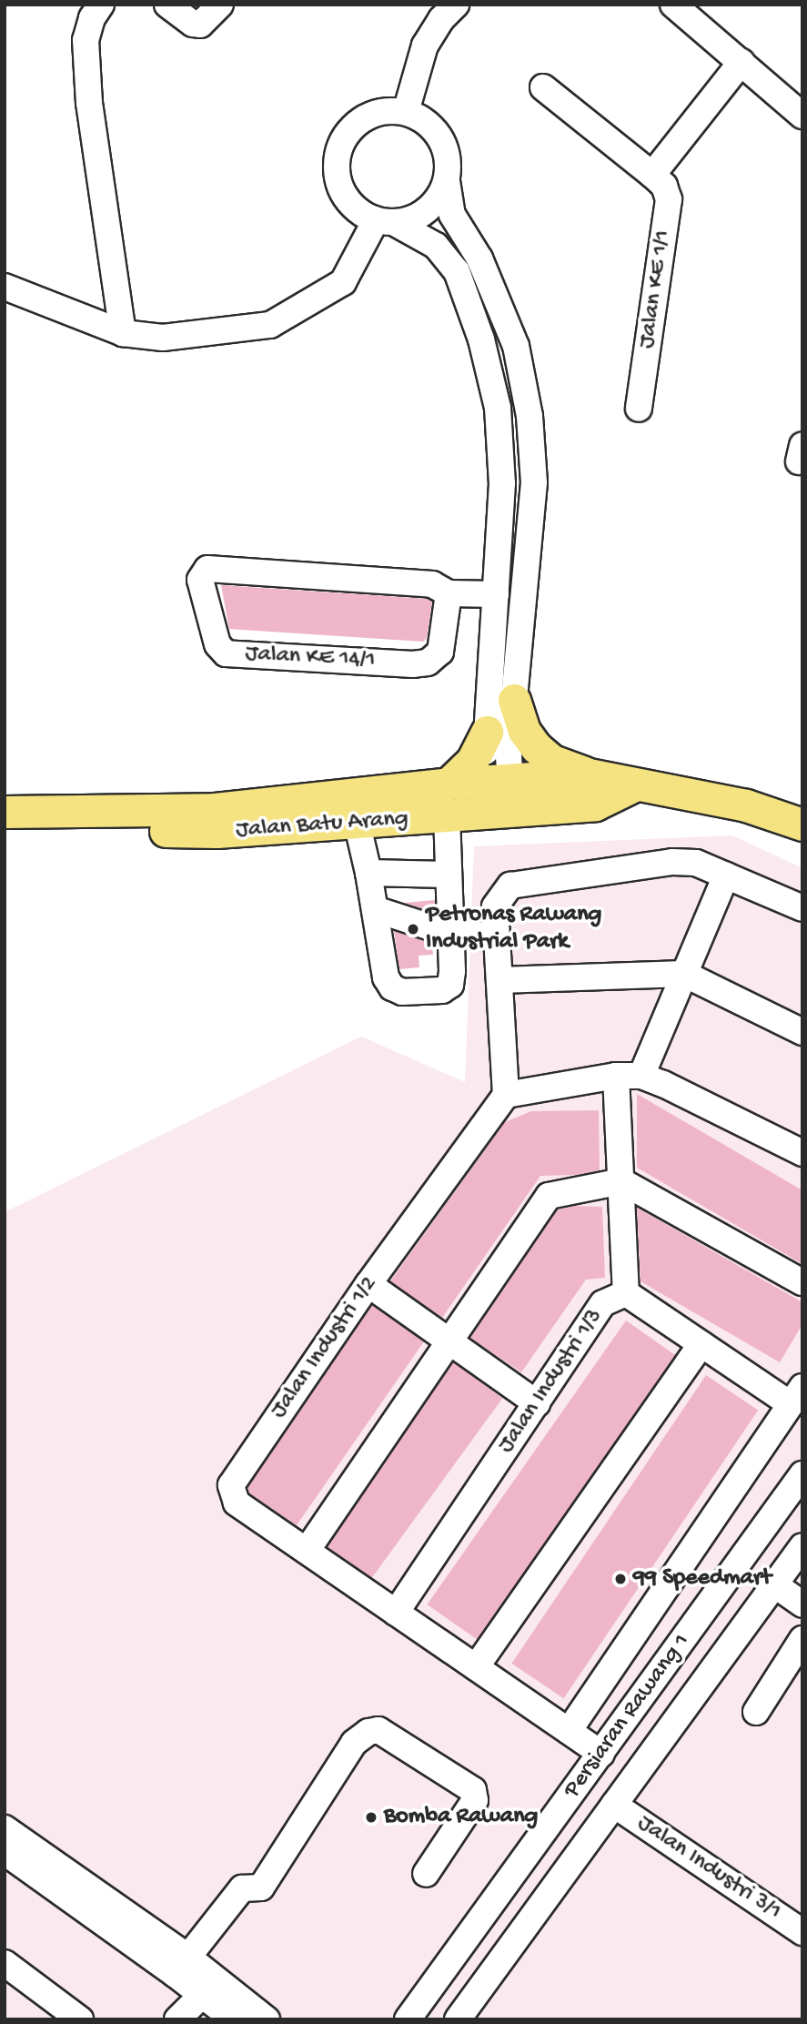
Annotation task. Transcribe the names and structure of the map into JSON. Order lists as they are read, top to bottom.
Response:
{
  "streets": {
    "main road": ["Jalan Batu Arang"],
    "street": [
      "Jalan KE 1/1",
      "Jalan KE 14/1",
      "Jalan Industri 1/2",
      "Jalan Industri 1/3",
      "Persiaran Rawang 1",
      "Jalan Industri 3/1"
    ]
  },
  "crossings": [
    ["Jalan Industri 1/2", "Jalan Industri 1/3"],
    ["Jalan Industri 1/2", "Persiaran Rawang 1"],
    ["Persiaran Rawang 1", "Jalan Industri 3/1"]
  ],
  "places": ["Petronas Rawang Industrial Park", "99 Speedmart", "Bomba Rawang"]
}
